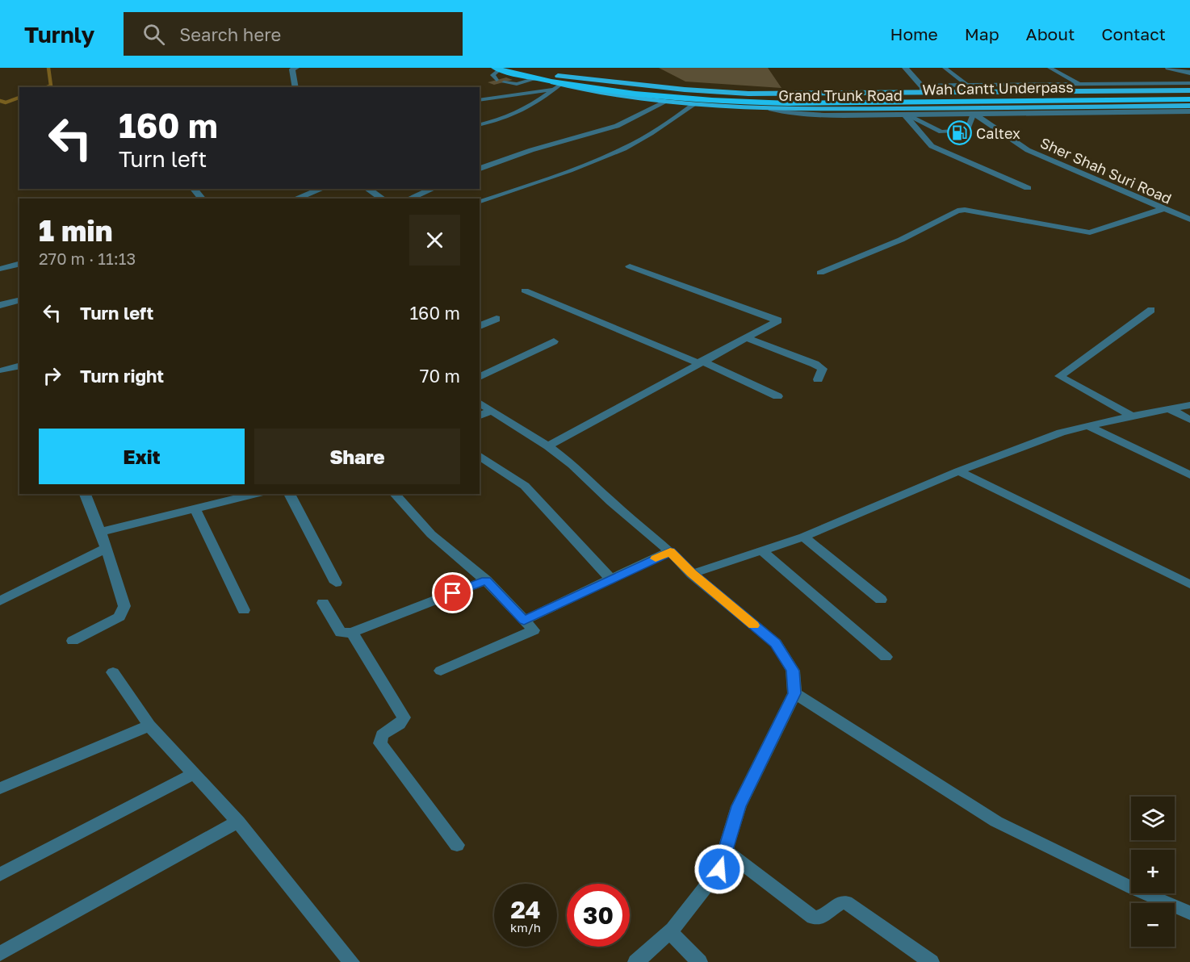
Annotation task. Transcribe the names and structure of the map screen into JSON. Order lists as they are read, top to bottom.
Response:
{
  "streets": {
    "highway": ["Wah Cantt Underpass", "Grand Trunk Road"],
    "street": ["Sher Shah Suri Road"]
  },
  "crossings": [
    ["Wah Cantt Underpass", "Grand Trunk Road"],
    ["Grand Trunk Road", "Sher Shah Suri Road"]
  ],
  "places": {
    "fuel station": ["Caltex"]
  },
  "page": {
    "header": "Turnly",
    "search": "Search here",
    "nav": [
      "Home",
      "Map",
      "About",
      "Contact"
    ],
    "turn": ["160 m", "Turn left"],
    "heading": ["1 min", "270 m · 11:13"],
    "list": [
      {
        "name": "Turn left",
        "value": "160 m"
      },
      {
        "name": "Turn right",
        "value": "70 m"
      }
    ],
    "buttons": ["Exit", "Share"],
    "map_buttons": ["+", "−"],
    "speed": "24 km/h",
    "limit": "30"
  }
}
